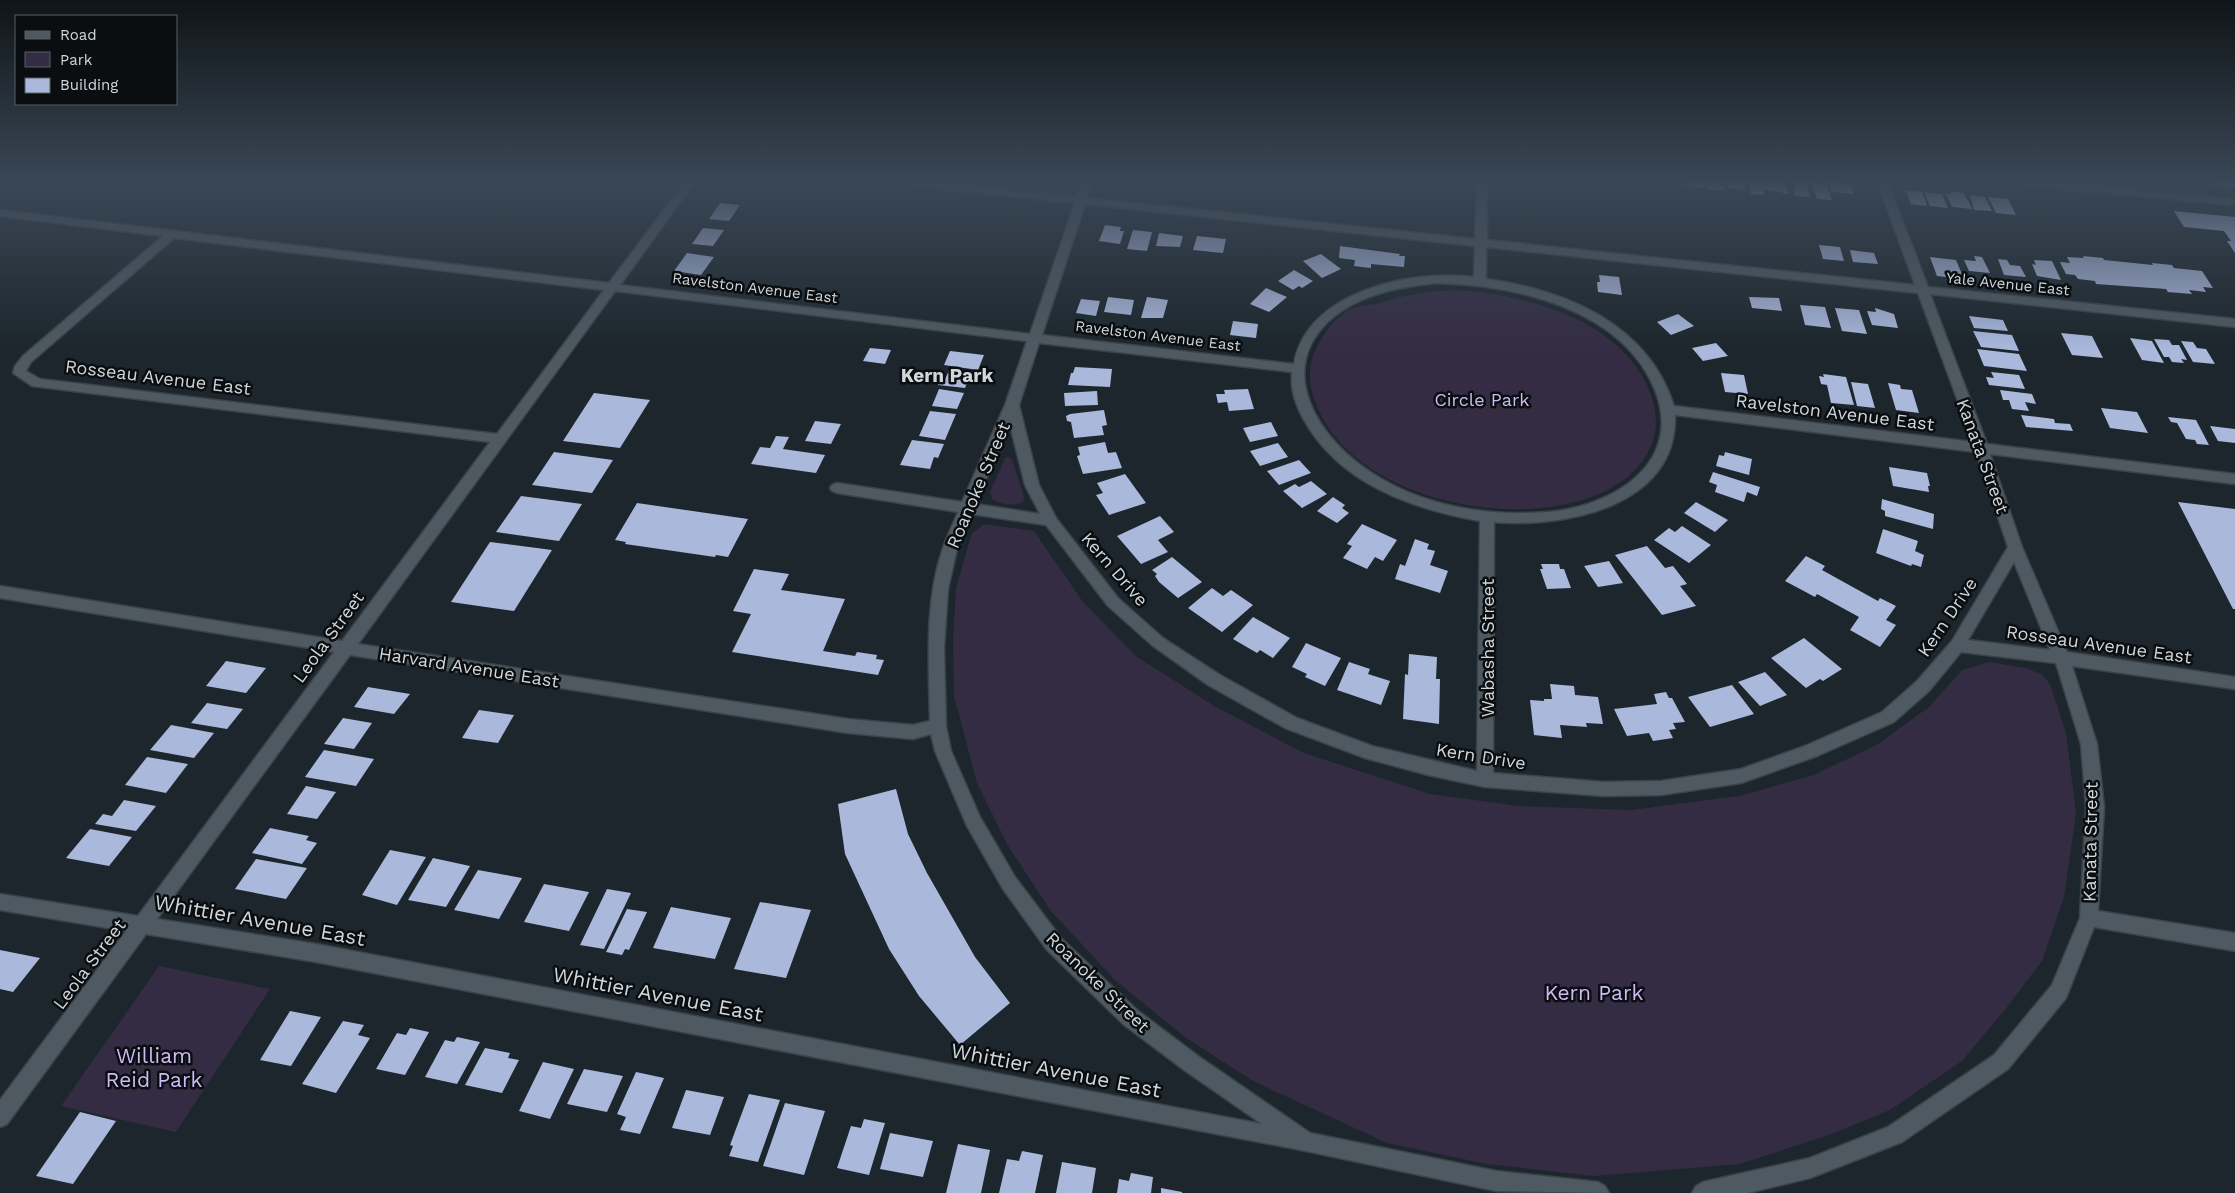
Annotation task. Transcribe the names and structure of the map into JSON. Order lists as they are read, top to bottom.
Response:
{
  "streets": {
    "street": [
      "Yale Avenue East",
      "Ravelston Avenue East",
      "Rosseau Avenue East",
      "Kanata Street",
      "Roanoke Street",
      "Kern Drive",
      "Leola Street",
      "Wabasha Street",
      "Harvard Avenue East",
      "Whittier Avenue East"
    ]
  },
  "crossings": [
    ["Yale Avenue East", "Kanata Street"],
    ["Ravelston Avenue East", "Kanata Street"],
    ["Ravelston Avenue East", "Roanoke Street"],
    ["Ravelston Avenue East", "Leola Street"],
    ["Rosseau Avenue East", "Kanata Street"],
    ["Rosseau Avenue East", "Kern Drive"],
    ["Rosseau Avenue East", "Leola Street"],
    ["Kanata Street", "Kern Drive"],
    ["Roanoke Street", "Kern Drive"],
    ["Roanoke Street", "Harvard Avenue East"],
    ["Roanoke Street", "Whittier Avenue East"],
    ["Kern Drive", "Wabasha Street"],
    ["Leola Street", "Harvard Avenue East"],
    ["Leola Street", "Whittier Avenue East"]
  ],
  "districts": ["Kern Park"],
  "parks": ["Circle Park", "Kern Park", "William Reid Park"],
  "legend": ["Road", "Park", "Building"]
}
